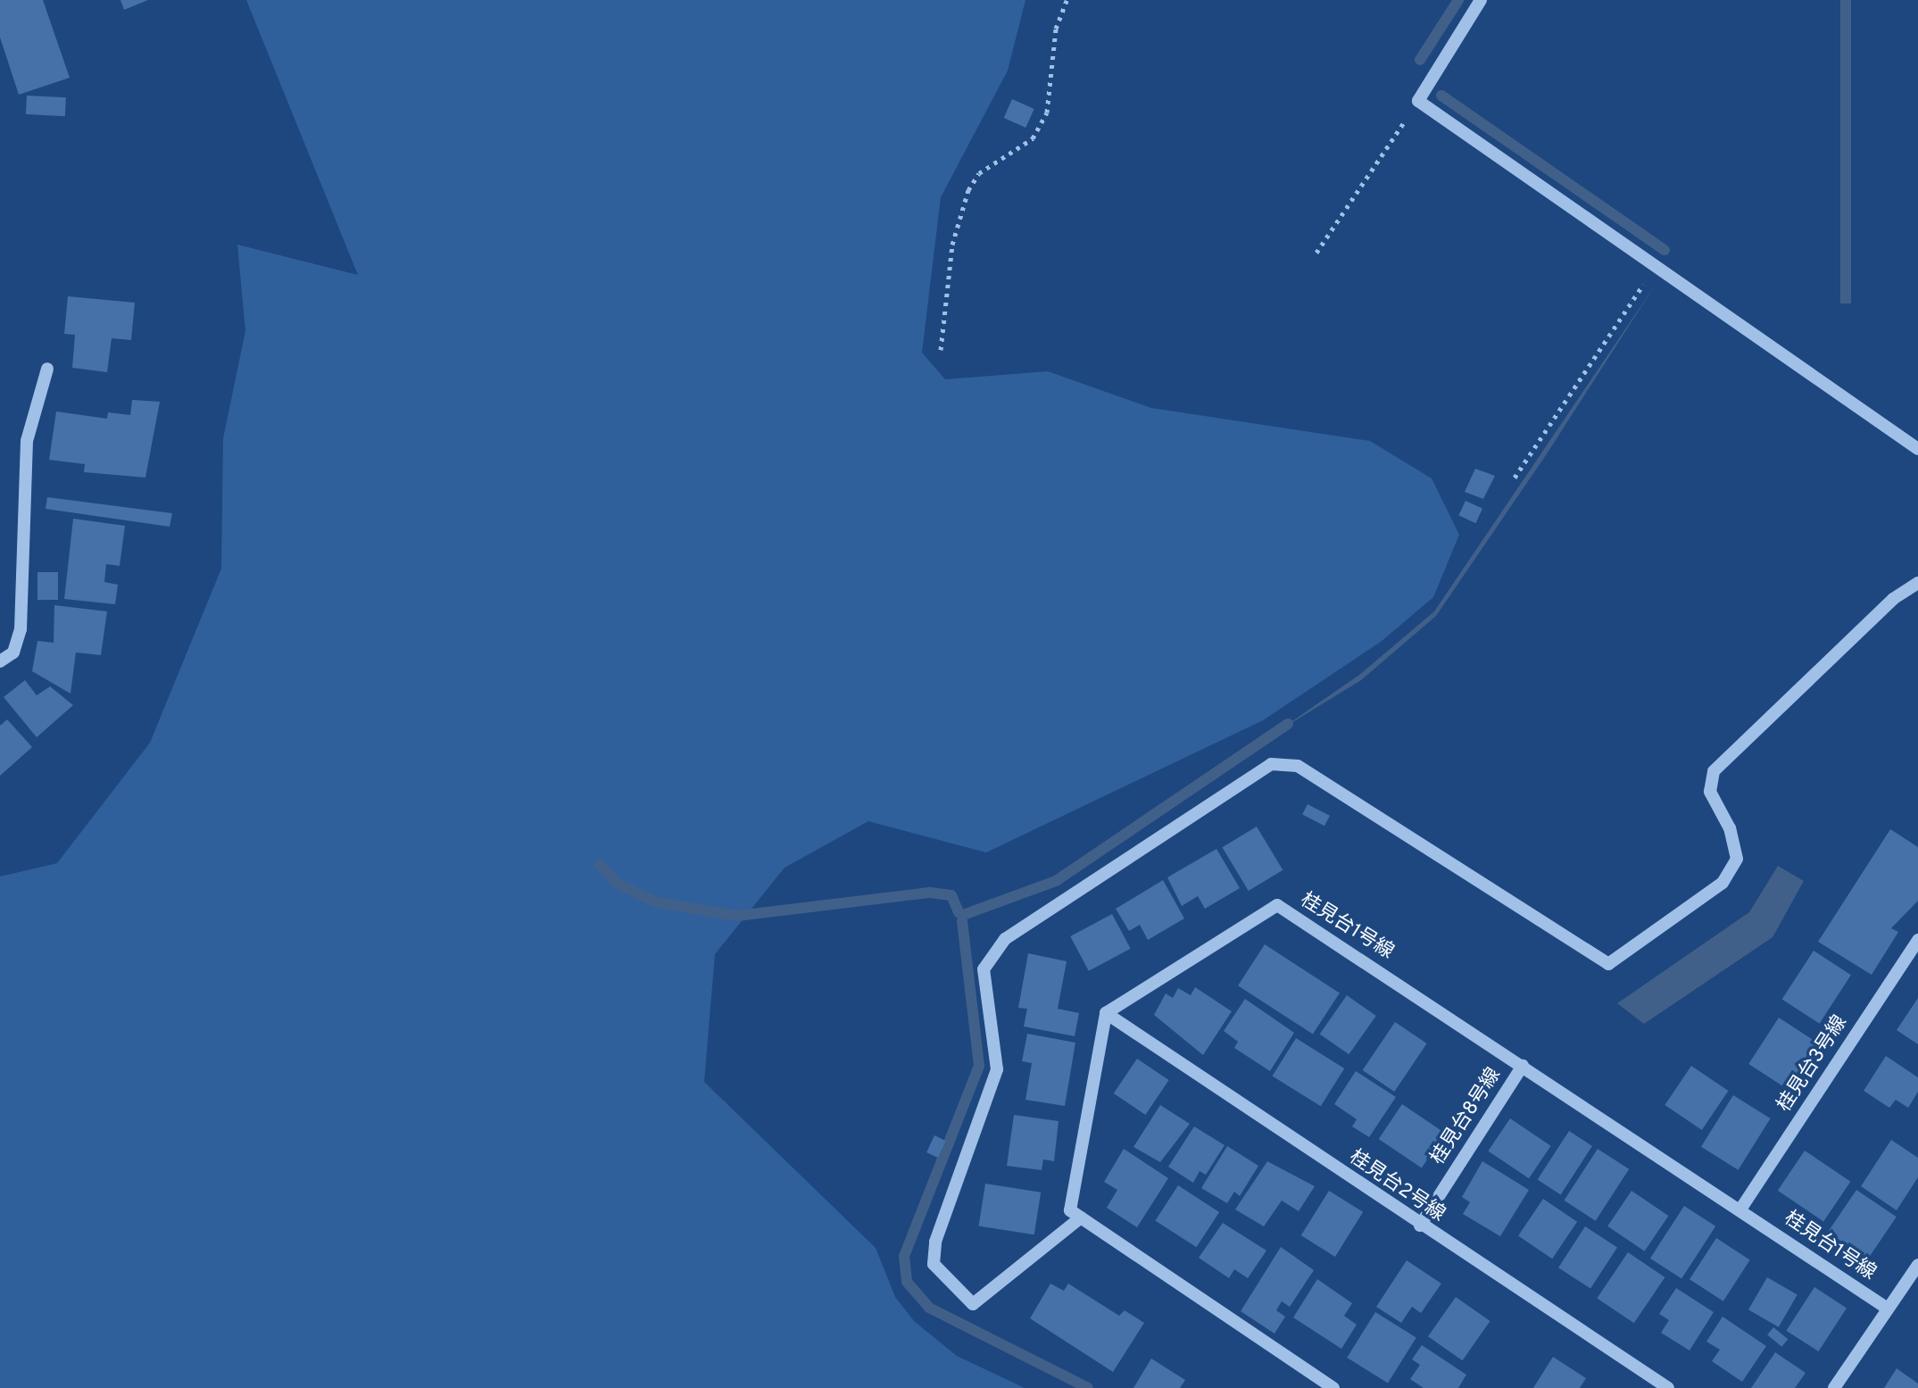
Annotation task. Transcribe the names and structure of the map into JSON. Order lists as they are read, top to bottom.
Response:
{
  "streets": {
    "street": [
      "桂見台1号線",
      "桂見台3号線",
      "桂見台8号線",
      "桂見台2号線"
    ]
  },
  "crossings": [
    ["桂見台1号線", "桂見台3号線"],
    ["桂見台1号線", "桂見台8号線"],
    ["桂見台1号線", "桂見台2号線"],
    ["桂見台8号線", "桂見台2号線"]
  ]
}
